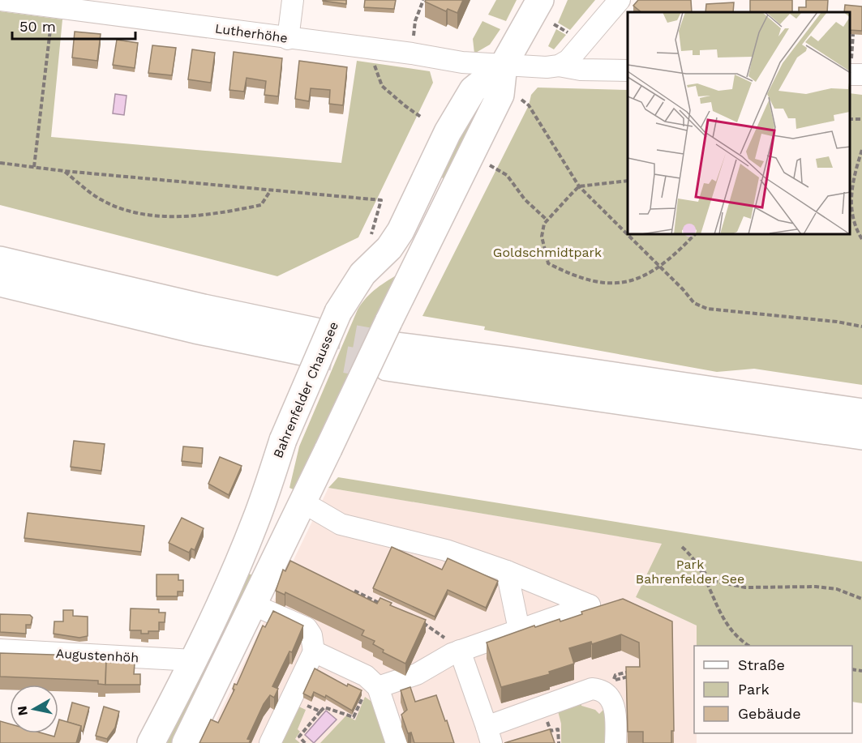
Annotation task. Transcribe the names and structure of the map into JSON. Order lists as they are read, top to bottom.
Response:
{
  "streets": {
    "main road": ["Bahrenfelder Chaussee"],
    "street": ["Lutherhöhe", "Augustenhöh"]
  },
  "crossings": [
    ["Lutherhöhe", "Bahrenfelder Chaussee"],
    ["Bahrenfelder Chaussee", "Augustenhöh"]
  ],
  "parks": ["Goldschmidtpark", "Park Bahrenfelder See"],
  "legend": ["Straße", "Park", "Gebäude"],
  "scale_bar": "50 m",
  "north": "left"
}
